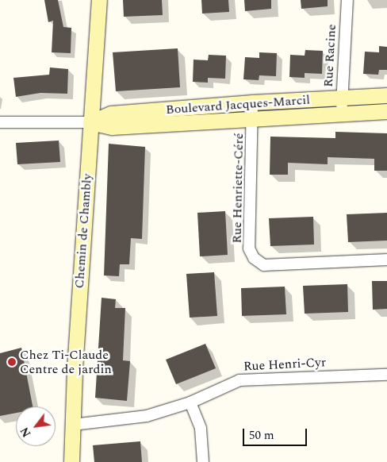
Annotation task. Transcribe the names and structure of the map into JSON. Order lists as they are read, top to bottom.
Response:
{
  "streets": {
    "street": [
      "Rue Racine",
      "Boulevard Jacques-Marcil",
      "Rue Henriette-Céré",
      "Chemin de Chambly",
      "Rue Henri-Cyr"
    ]
  },
  "crossings": [
    ["Rue Racine", "Boulevard Jacques-Marcil"],
    ["Boulevard Jacques-Marcil", "Rue Henriette-Céré"],
    ["Boulevard Jacques-Marcil", "Chemin de Chambly"],
    ["Chemin de Chambly", "Rue Henri-Cyr"]
  ],
  "places": ["Chez Ti-Claude Centre de jardin"],
  "scale_bar": "50 m",
  "north": "bottom left"
}
